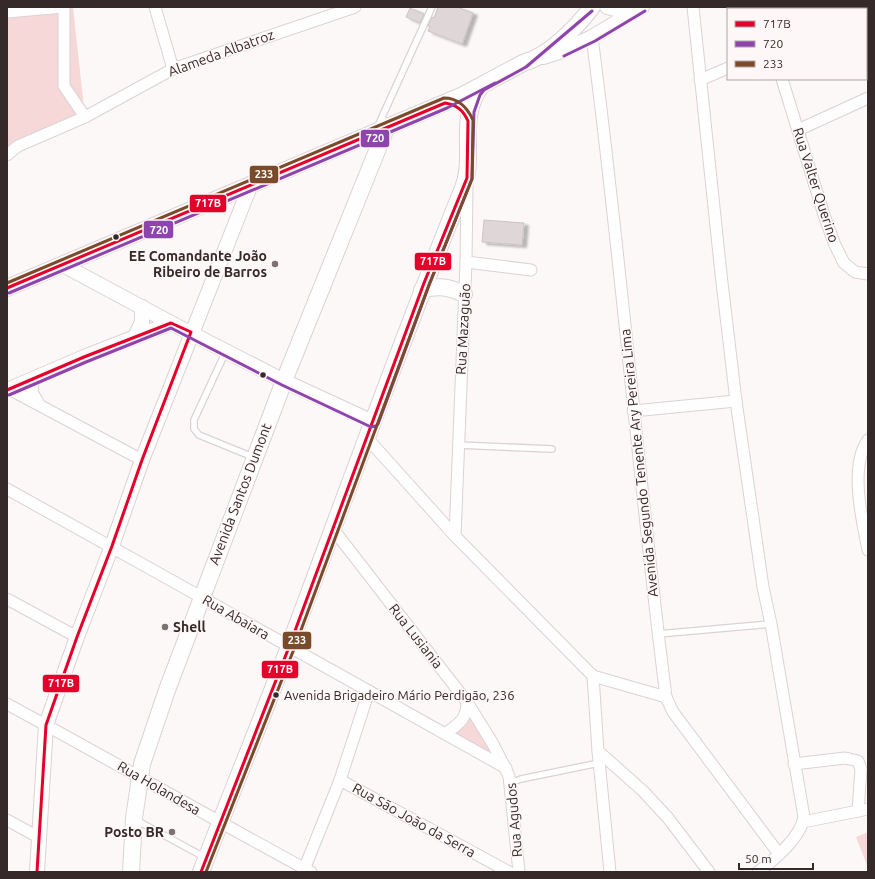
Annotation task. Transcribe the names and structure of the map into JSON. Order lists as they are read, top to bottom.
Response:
{
  "streets": {
    "main road": ["Rua Mazaguão", "Avenida Santos Dumont"],
    "street": [
      "Alameda Albatroz",
      "Rua Valter Querino",
      "Avenida Segundo Tenente Ary Pereira Lima",
      "Rua Abaiara",
      "Rua Lusiania",
      "Rua Holandesa",
      "Rua São João da Serra",
      "Rua Agudos"
    ]
  },
  "crossings": [
    ["Avenida Santos Dumont", "Rua Abaiara"],
    ["Avenida Santos Dumont", "Rua Holandesa"],
    ["Rua Abaiara", "Rua Lusiania"],
    ["Rua Abaiara", "Rua Agudos"],
    ["Rua Lusiania", "Rua Agudos"]
  ],
  "places": [
    "EE Comandante João Ribeiro de Barros",
    "Shell",
    "Avenida Brigadeiro Mário Perdigão, 236",
    "Posto BR"
  ],
  "lines": ["transit line 720", "transit line 233", "transit line 717B"],
  "legend": ["717B", "720", "233"],
  "scale_bar": "50 m"
}
